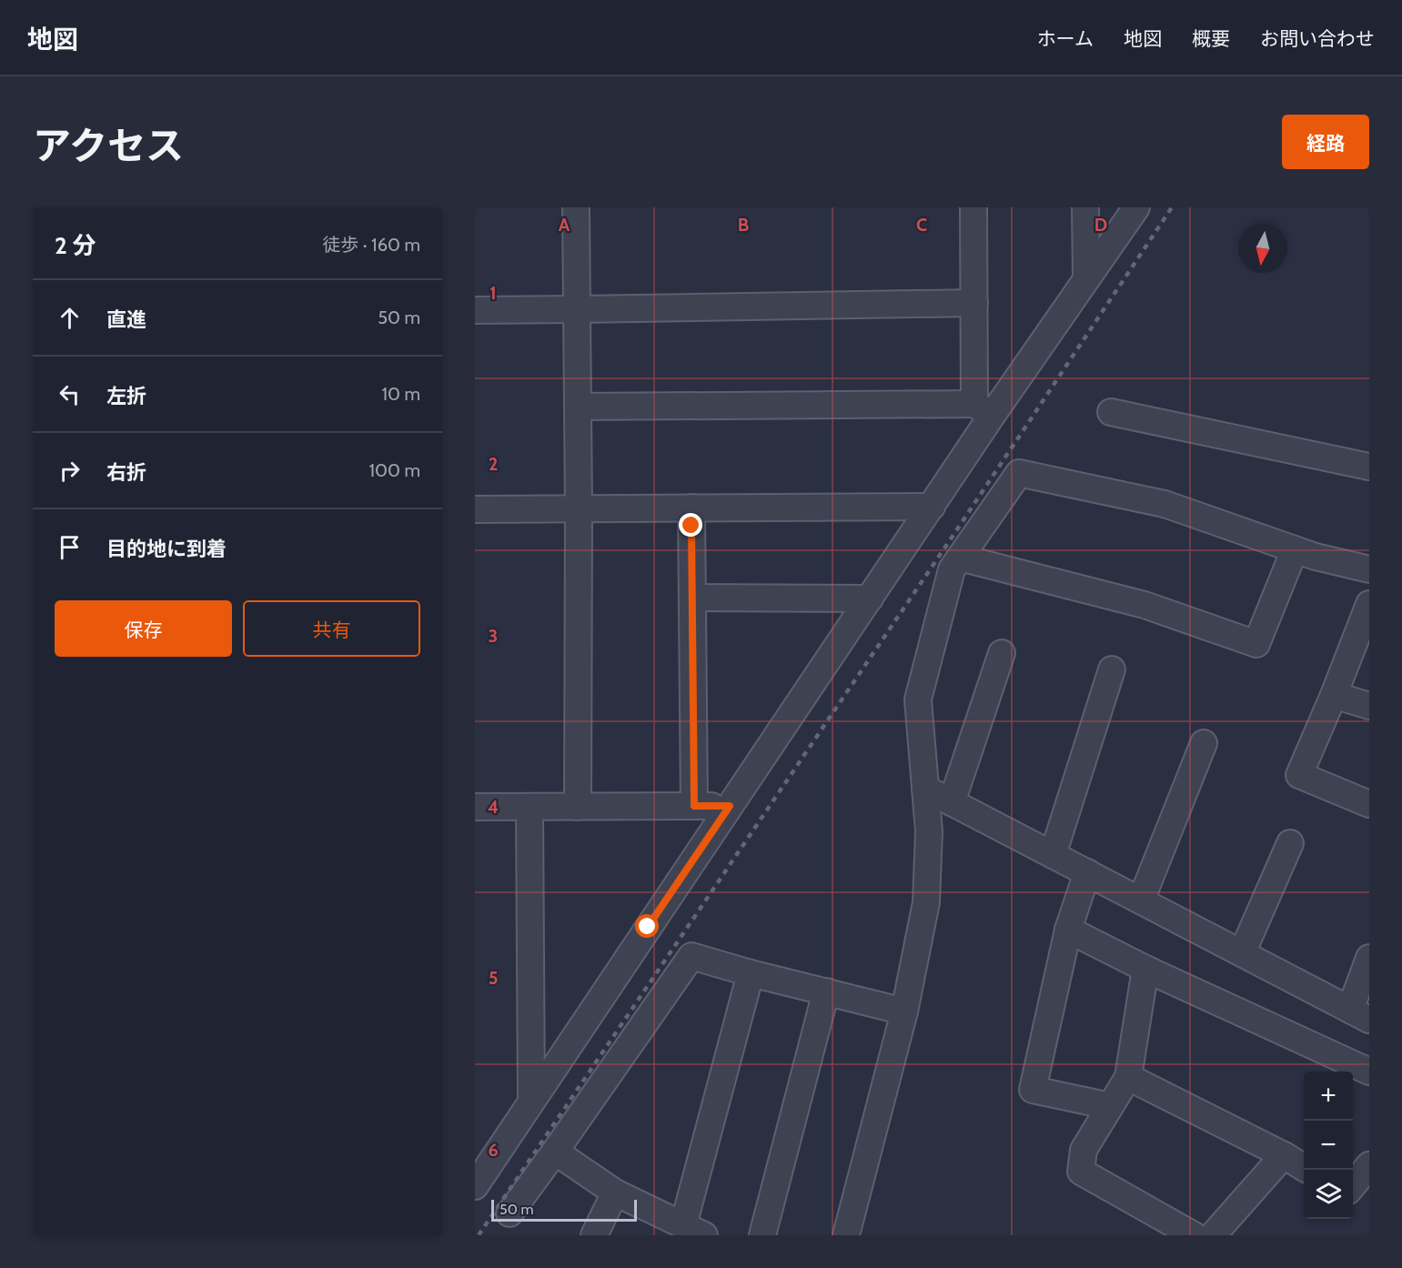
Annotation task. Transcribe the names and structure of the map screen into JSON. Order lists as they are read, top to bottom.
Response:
{
  "scale_bar": "50 m",
  "north": "bottom",
  "page": {
    "header": "地図",
    "nav": [
      "ホーム",
      "地図",
      "概要",
      "お問い合わせ"
    ],
    "title": "アクセス",
    "buttons": [
      "経路",
      ["保存", "共有"]
    ],
    "heading": ["2 分", "徒歩 · 160 m"],
    "list": [
      ["直進", "50 m"],
      ["左折", "10 m"],
      ["右折", "100 m"],
      "目的地に到着"
    ],
    "map_buttons": ["+", "−"],
    "scale": "50 m"
  },
  "grid": {
    "columns": [
      "A",
      "B",
      "C",
      "D"
    ],
    "rows": [
      "1",
      "2",
      "3",
      "4",
      "5",
      "6"
    ]
  }
}
